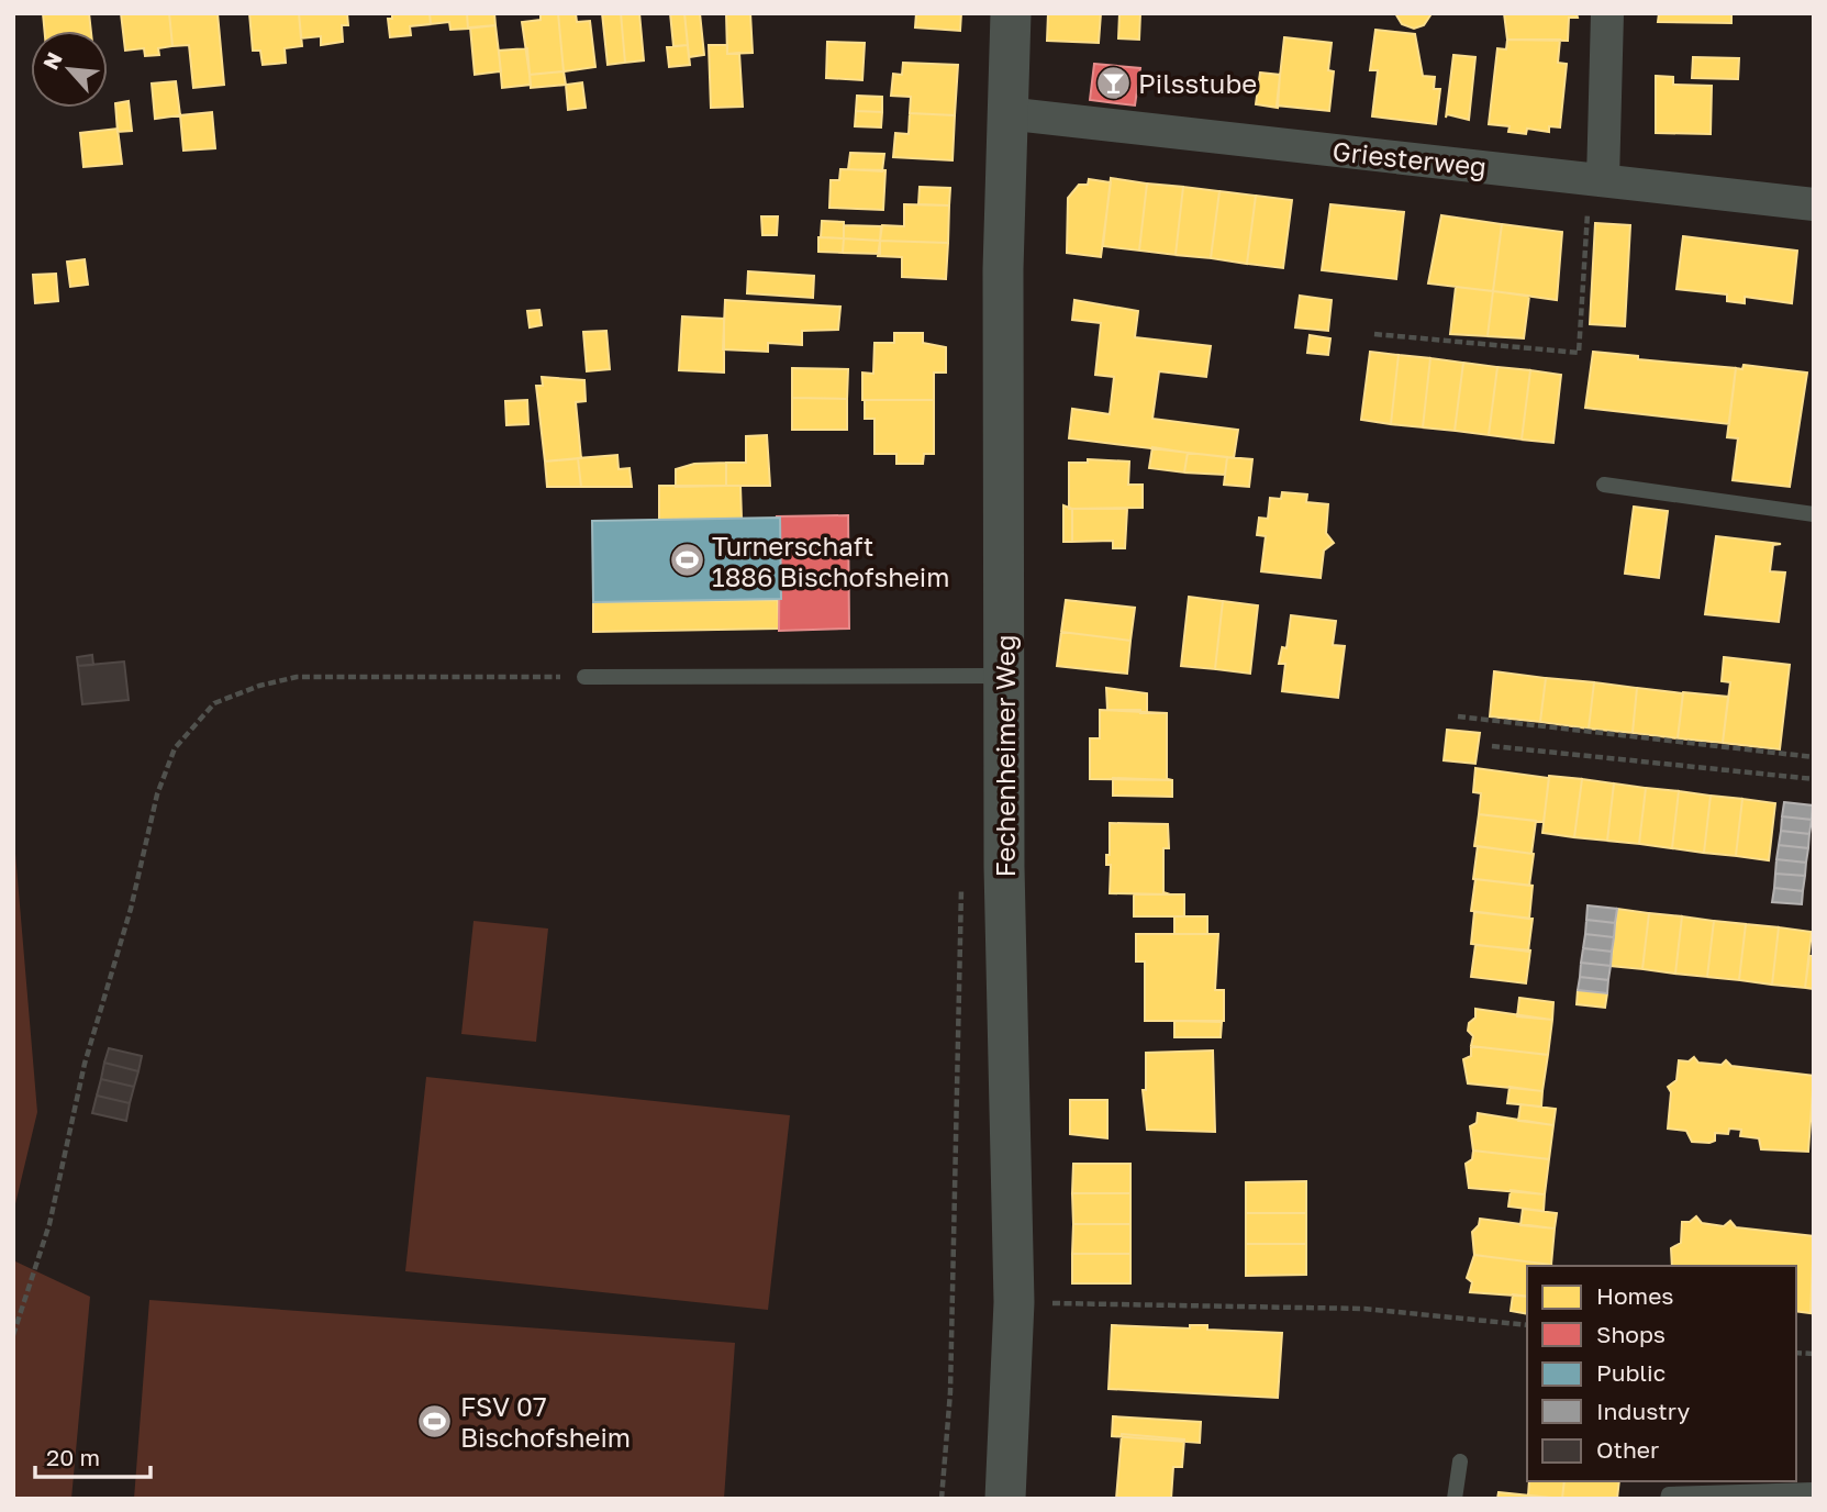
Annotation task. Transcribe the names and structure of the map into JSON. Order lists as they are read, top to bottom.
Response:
{
  "streets": {
    "street": ["Griesterweg", "Fechenheimer Weg"]
  },
  "crossings": [
    ["Griesterweg", "Fechenheimer Weg"]
  ],
  "places": {
    "bar": ["Pilsstube"],
    "sports": ["Turnerschaft 1886 Bischofsheim", "FSV 07 Bischofsheim"]
  },
  "legend": [
    "Homes",
    "Shops",
    "Public",
    "Industry",
    "Other"
  ],
  "scale_bar": "20 m",
  "north": "top left"
}
